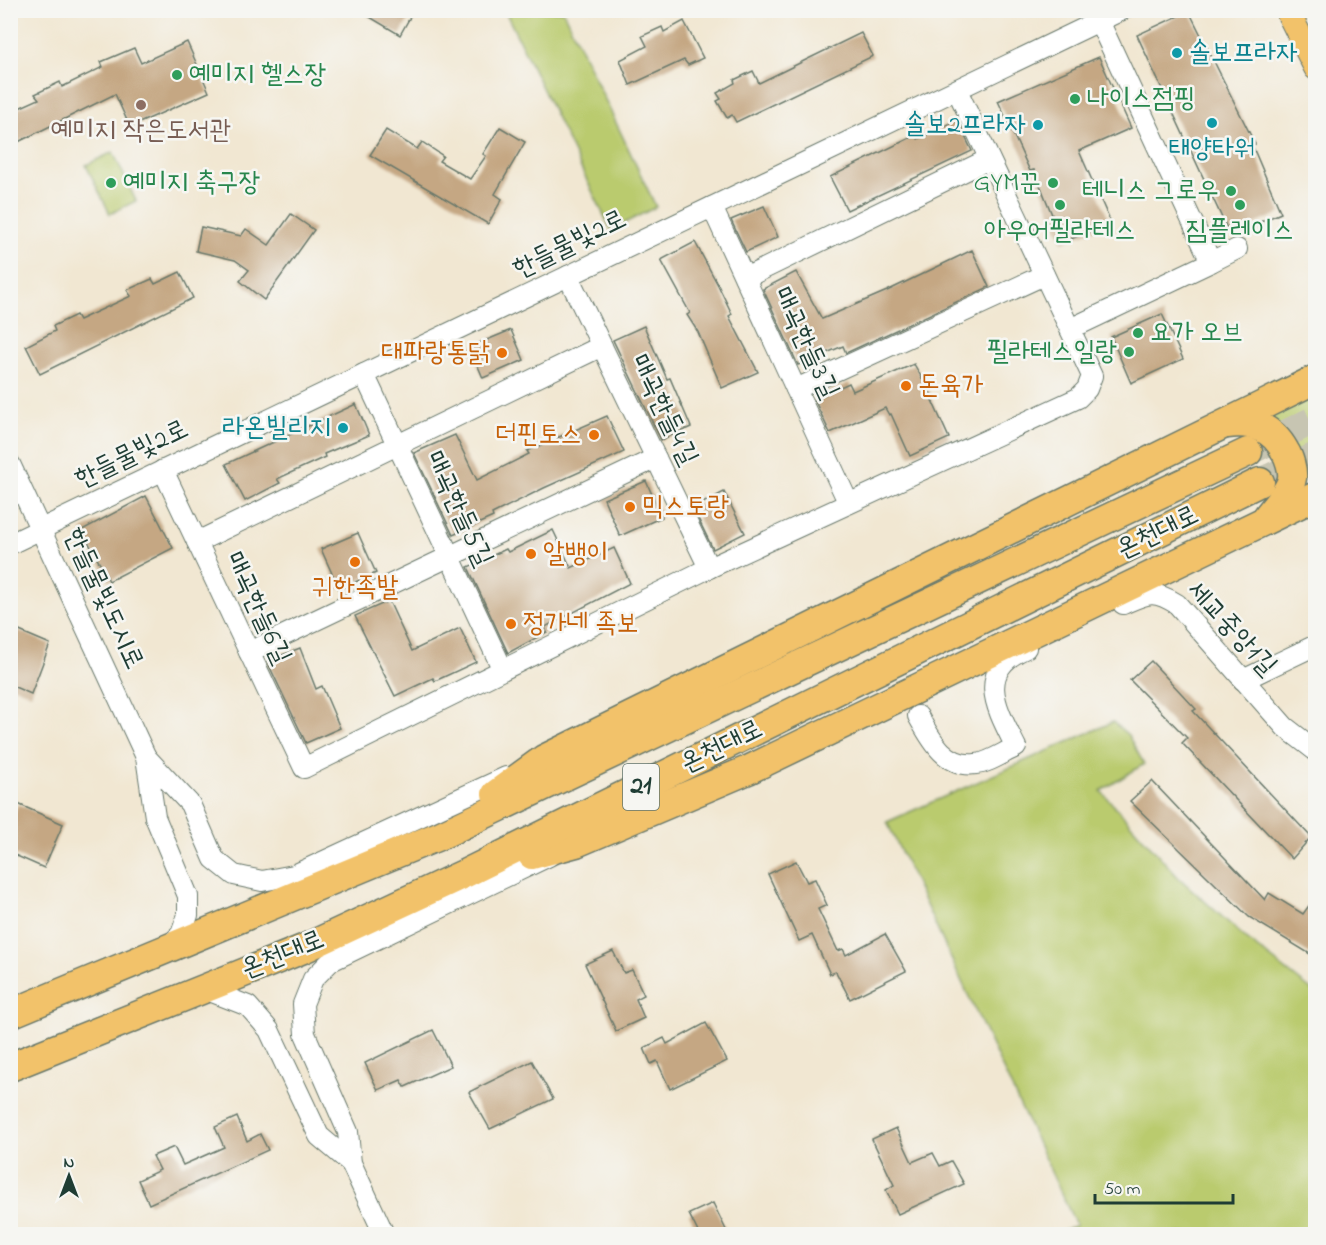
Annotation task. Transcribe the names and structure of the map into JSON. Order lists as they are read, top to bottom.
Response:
{
  "streets": {
    "highway": ["온천대로", "21"],
    "street": [
      "한들물빛2로",
      "매곡한들3길",
      "매곡한들4길",
      "매곡한들5길",
      "한들물빛도시로",
      "매곡한들6길",
      "세교중앙1길"
    ]
  },
  "crossings": [
    ["한들물빛2로", "매곡한들3길"],
    ["한들물빛2로", "매곡한들4길"],
    ["한들물빛2로", "매곡한들5길"],
    ["한들물빛2로", "한들물빛도시로"],
    ["한들물빛2로", "매곡한들6길"],
    ["매곡한들5길", "매곡한들6길"]
  ],
  "places": [
    "솔보프라자",
    "예미지 헬스장",
    "나이스점핑",
    "예미지 작은도서관",
    "태양타워",
    "솔보2프라자",
    "예미지 축구장",
    "GYM꾼",
    "테니스 그로우",
    "아우어필라테스",
    "짐플레이스",
    "요가 오브",
    "필라테스일랑",
    "대파랑통닭",
    "돈육가",
    "라온빌리지",
    "더핀토스",
    "믹스토랑",
    "알뱅이",
    "귀한족발",
    "정가네 족보"
  ],
  "scale_bar": "50 m",
  "north": "top"
}
